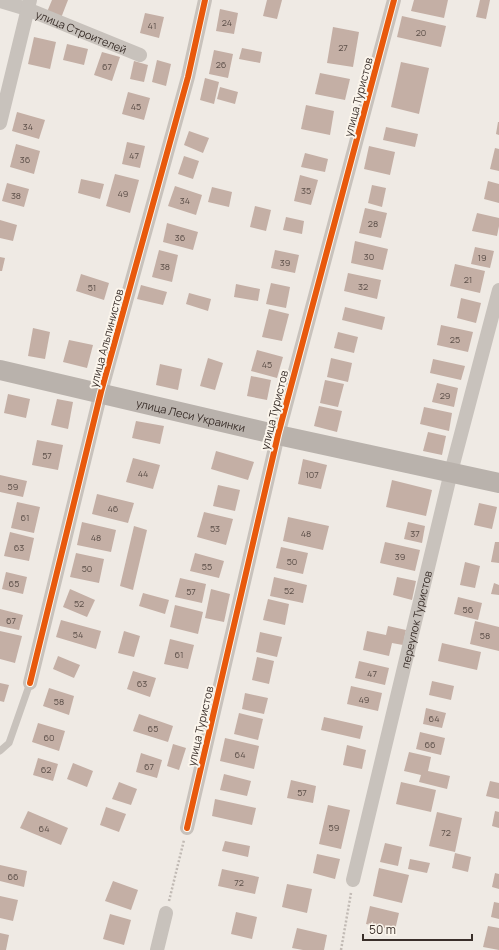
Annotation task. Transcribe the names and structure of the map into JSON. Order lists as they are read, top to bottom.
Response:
{
  "streets": {
    "main road": ["улица Леси Украинки"],
    "street": [
      "улица Строителей",
      "улица Туристов",
      "улица Альпинистов",
      "переулок Туристов"
    ]
  },
  "crossings": [
    ["улица Туристов", "улица Леси Украинки"],
    ["улица Альпинистов", "улица Леси Украинки"],
    ["улица Леси Украинки", "переулок Туристов"]
  ],
  "house_numbers": [
    "24",
    "41",
    "20",
    "27",
    "26",
    "67",
    "45",
    "34",
    "47",
    "36",
    "35",
    "49",
    "38",
    "34",
    "28",
    "36",
    "30",
    "19",
    "39",
    "38",
    "21",
    "32",
    "51",
    "25",
    "45",
    "29",
    "57",
    "44",
    "107",
    "59",
    "46",
    "61",
    "53",
    "48",
    "37",
    "48",
    "63",
    "39",
    "50",
    "55",
    "50",
    "65",
    "52",
    "57",
    "52",
    "56",
    "67",
    "54",
    "58",
    "61",
    "47",
    "63",
    "49",
    "58",
    "64",
    "65",
    "60",
    "66",
    "64",
    "67",
    "62",
    "57",
    "59",
    "64",
    "72",
    "66",
    "72"
  ],
  "scale_bar": "50 m"
}
